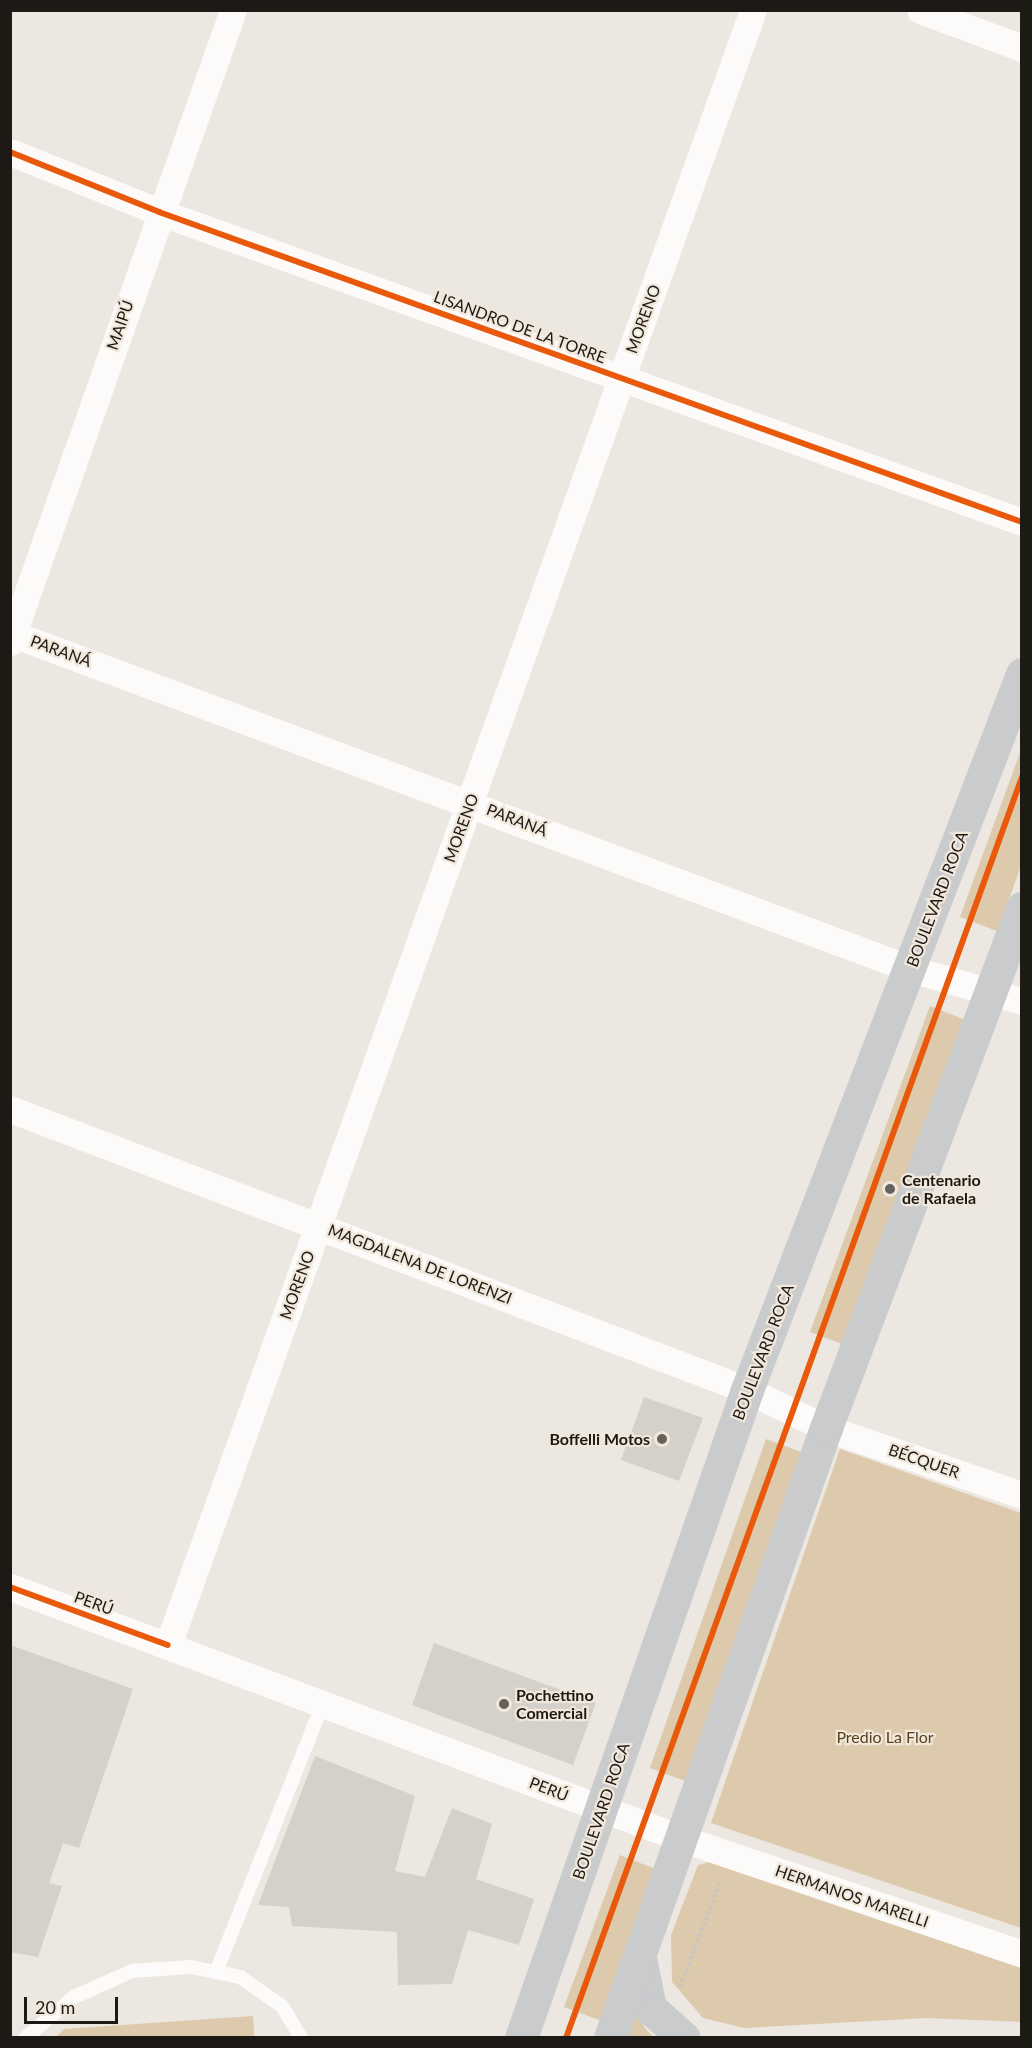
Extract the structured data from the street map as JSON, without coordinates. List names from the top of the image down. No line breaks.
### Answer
{"streets":{"main road":["BOULEVARD ROCA"],"street":["MORENO","MAIPÚ","LISANDRO DE LA TORRE","PARANÁ","MAGDALENA DE LORENZI","BÉCQUER","PERÚ","HERMANOS MARELLI"]},"crossings":[["MORENO","LISANDRO DE LA TORRE"],["MORENO","PARANÁ"],["MORENO","MAGDALENA DE LORENZI"],["MORENO","PERÚ"],["MAIPÚ","LISANDRO DE LA TORRE"],["MAIPÚ","PARANÁ"],["PARANÁ","BOULEVARD ROCA"],["BOULEVARD ROCA","MAGDALENA DE LORENZI"],["BOULEVARD ROCA","PERÚ"],["MAGDALENA DE LORENZI","BÉCQUER"],["PERÚ","HERMANOS MARELLI"]],"parks":["Predio La Flor"],"places":["Centenario de Rafaela","Boffelli Motos","Pochettino Comercial"],"scale_bar":"20 m"}
